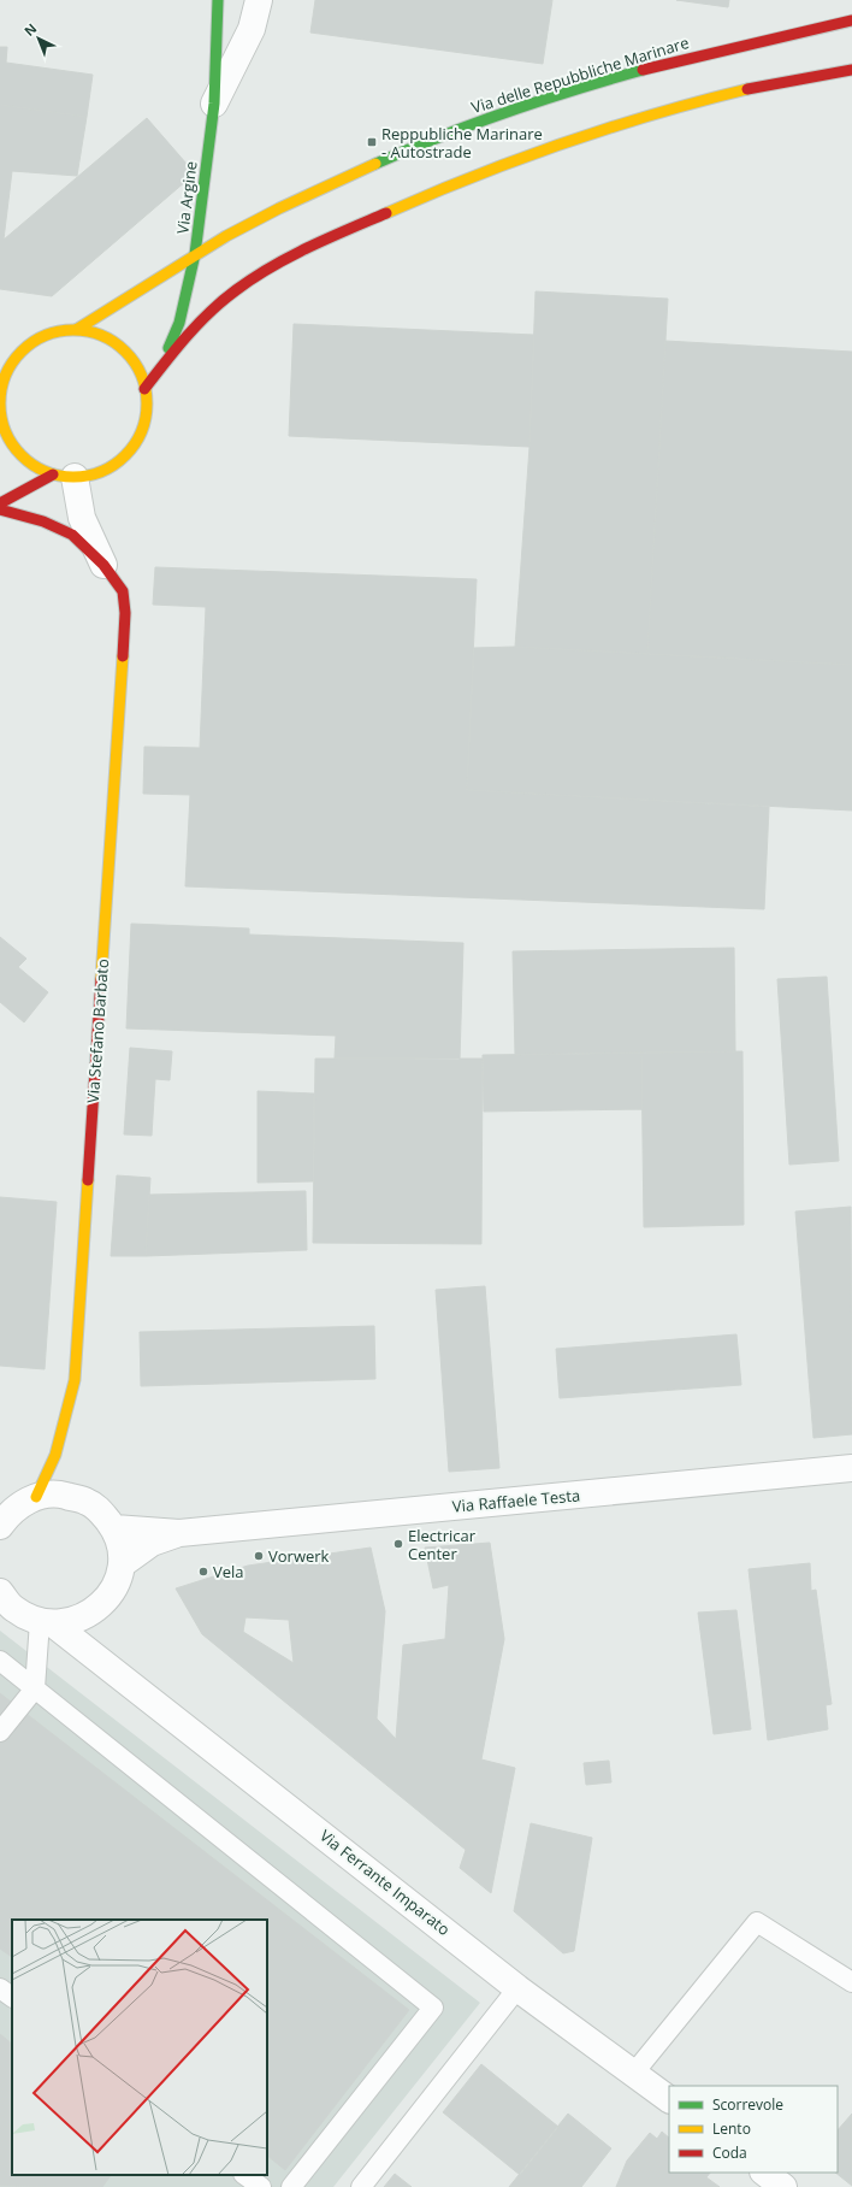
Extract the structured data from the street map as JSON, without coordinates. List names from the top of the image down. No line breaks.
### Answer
{"streets":{"main road":["Via delle Repubbliche Marinare","Via Argine","Via Stefano Barbato"],"street":["Via Raffaele Testa","Via Ferrante Imparato"]},"crossings":[["Via delle Repubbliche Marinare","Via Argine"],["Via delle Repubbliche Marinare","Via Stefano Barbato"],["Via Argine","Via Stefano Barbato"]],"places":{"transit":["Reppubliche Marinare - Autostrade"],"other":["Electricar Center","Vorwerk","Vela"]},"legend":["Scorrevole","Lento","Coda"],"north":"top left"}
